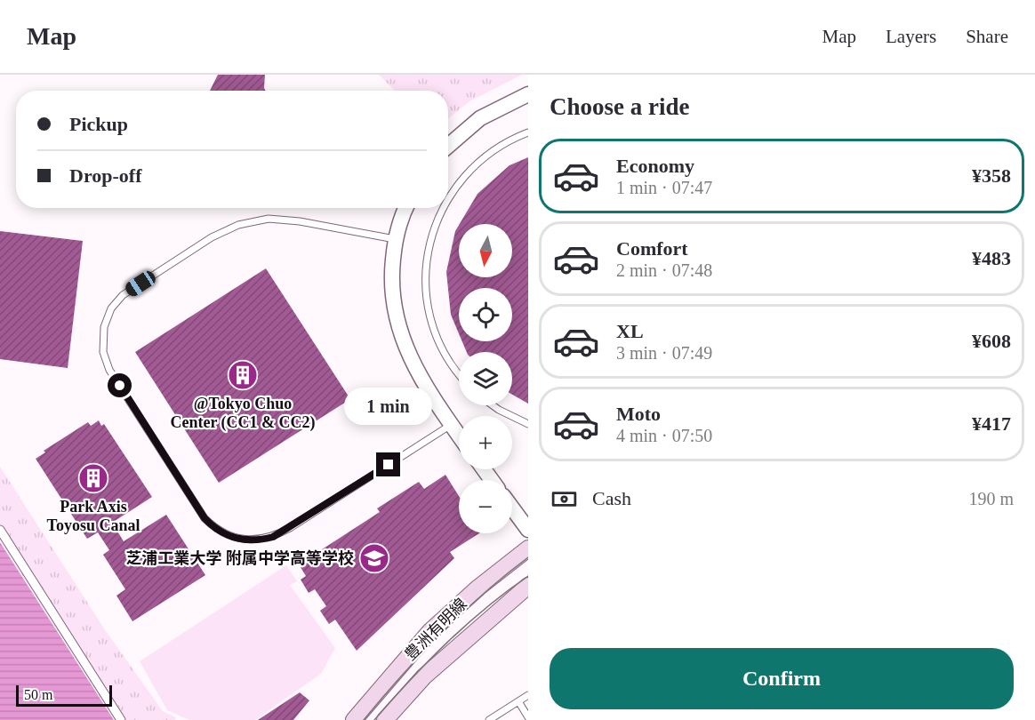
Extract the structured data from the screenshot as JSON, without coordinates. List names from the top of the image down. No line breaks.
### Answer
{"streets":{"main road":["豊洲有明線"]},"places":{"building":["@Tokyo Chuo Center (CC1 & CC2)","Park Axis Toyosu Canal"],"school or university":["芝浦工業大学 附属中学高等学校"]},"scale_bar":"50 m","north":"bottom","page":{"header":"Map","nav":["Map","Layers","Share"],"heading":"Choose a ride","banner":["Pickup","Drop-off"],"list":[{"name":"Economy","note":"1 min · 07:47","value":"¥358"},{"name":"Comfort","note":"2 min · 07:48","value":"¥483"},{"name":"XL","note":"3 min · 07:49","value":"¥608"},{"name":"Moto","note":"4 min · 07:50","value":"¥417"}],"map_buttons":["+","−"],"bubble":"1 min","pay":["Cash","190 m"],"buttons":"Confirm","scale":"50 m"}}
